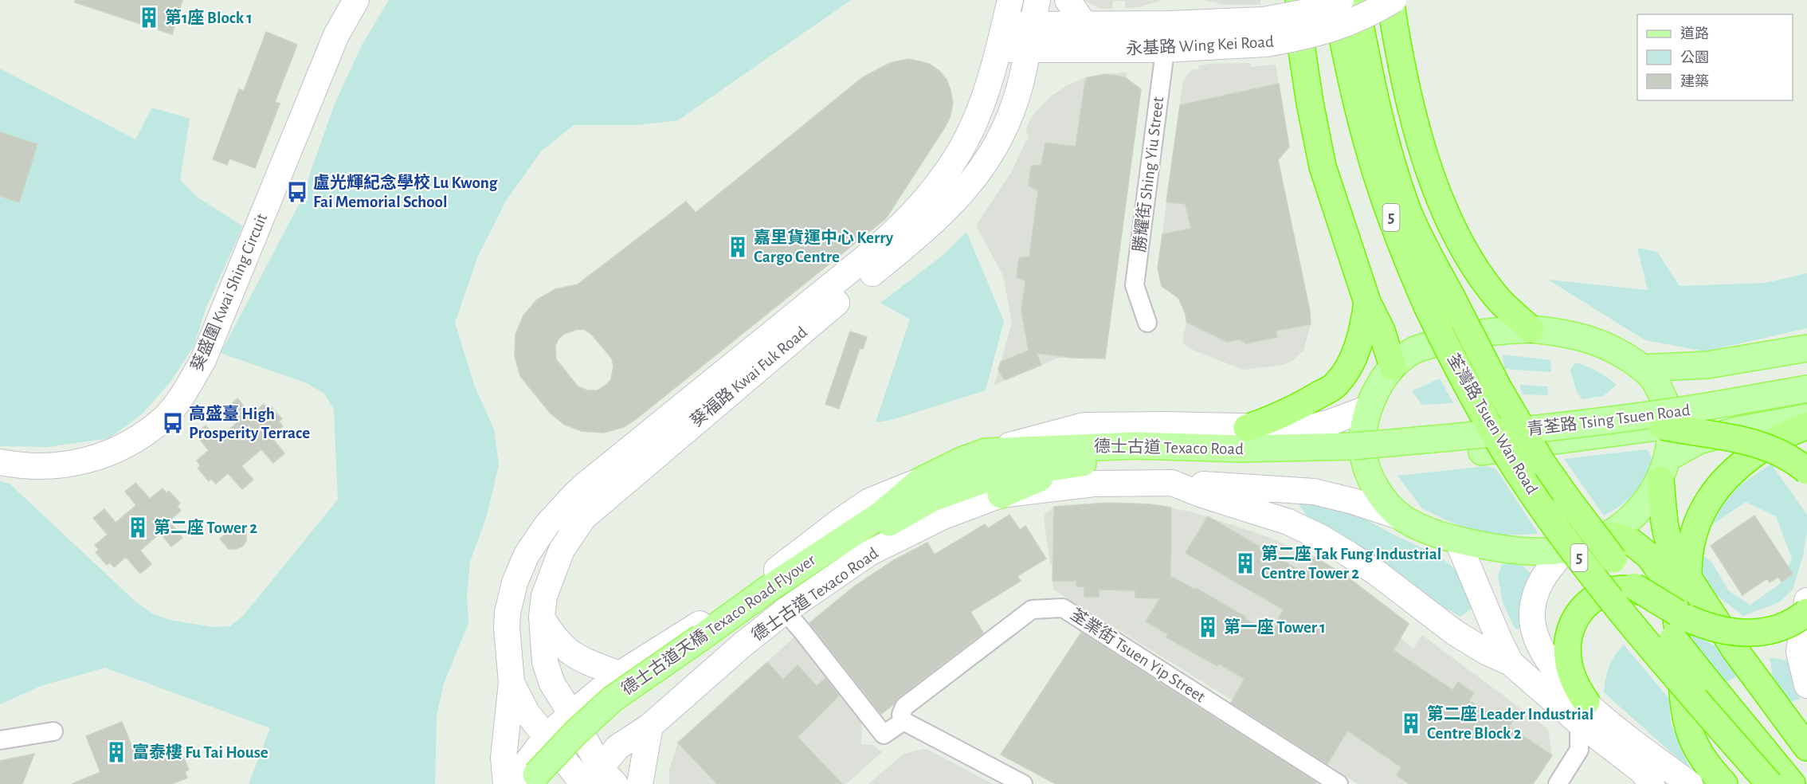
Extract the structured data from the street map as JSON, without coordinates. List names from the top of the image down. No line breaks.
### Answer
{"streets":{"highway":["5","荃灣路 Tsuen Wan Road"],"main road":["永基路 Wing Kei Road","葵盛圍 Kwai Shing Circuit","葵福路 Kwai Fuk Road","青荃路 Tsing Tsuen Road","德士古道 Texaco Road","德士古道天橋 Texaco Road Flyover"],"street":["勝耀街 Shing Yiu Street","荃業街 Tsuen Yip Street"]},"crossings":[["永基路 Wing Kei Road","勝耀街 Shing Yiu Street"],["永基路 Wing Kei Road","葵福路 Kwai Fuk Road"],["葵福路 Kwai Fuk Road","德士古道 Texaco Road"],["青荃路 Tsing Tsuen Road","德士古道 Texaco Road"],["德士古道 Texaco Road","德士古道天橋 Texaco Road Flyover"]],"places":{"building":["第1座 Block 1","嘉里貨運中心 Kerry Cargo Centre","第二座 Tower 2","第二座 Tak Fung Industrial Centre Tower 2","第一座 Tower 1","第二座 Leader Industrial Centre Block 2","富泰樓 Fu Tai House"],"bus stop":["盧光輝紀念學校 Lu Kwong Fai Memorial School","高盛臺 High Prosperity Terrace"]},"legend":["道路","公園","建築"]}
